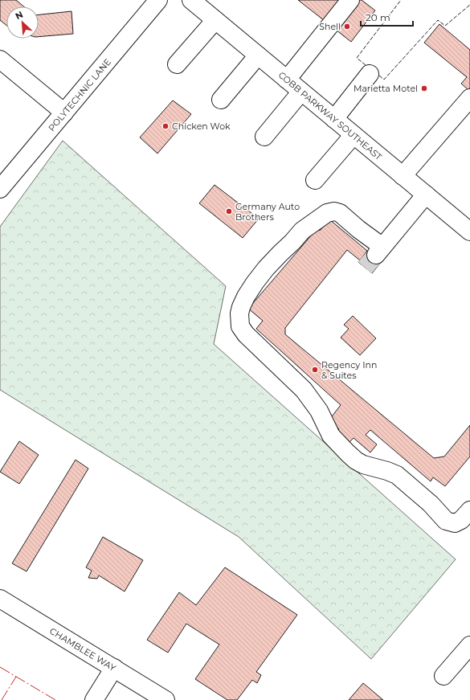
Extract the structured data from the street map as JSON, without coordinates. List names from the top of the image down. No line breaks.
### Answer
{"streets":{"street":["POLYTECHNIC LANE","COBB PARKWAY SOUTHEAST","CHAMBLEE WAY"]},"places":["Shell","Marietta Motel","Chicken Wok","Germany Auto Brothers","Regency Inn & Suites"],"scale_bar":"20 m","north":"top left"}
